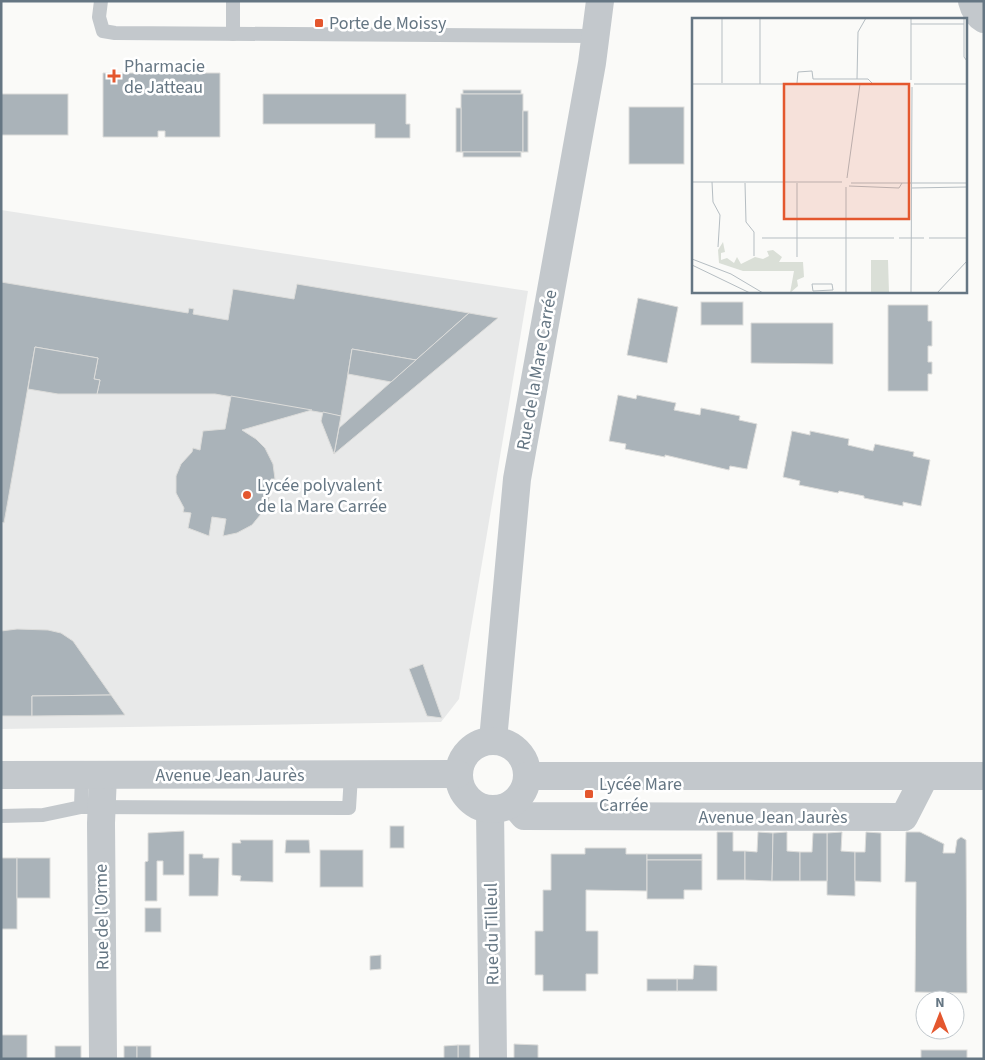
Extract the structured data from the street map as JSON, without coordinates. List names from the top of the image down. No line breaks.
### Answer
{"streets":{"street":["Rue de la Mare Carrée","Avenue Jean Jaurès","Rue de l'Orme","Rue du Tilleul"]},"crossings":[["Rue de la Mare Carrée","Avenue Jean Jaurès"],["Rue de la Mare Carrée","Rue du Tilleul"],["Avenue Jean Jaurès","Rue de l'Orme"],["Avenue Jean Jaurès","Rue du Tilleul"]],"places":{"transit":["Porte de Moissy","Lycée Mare Carrée"],"health":["Pharmacie de Jatteau"],"other":["Lycée polyvalent de la Mare Carrée"]},"north":"top"}
